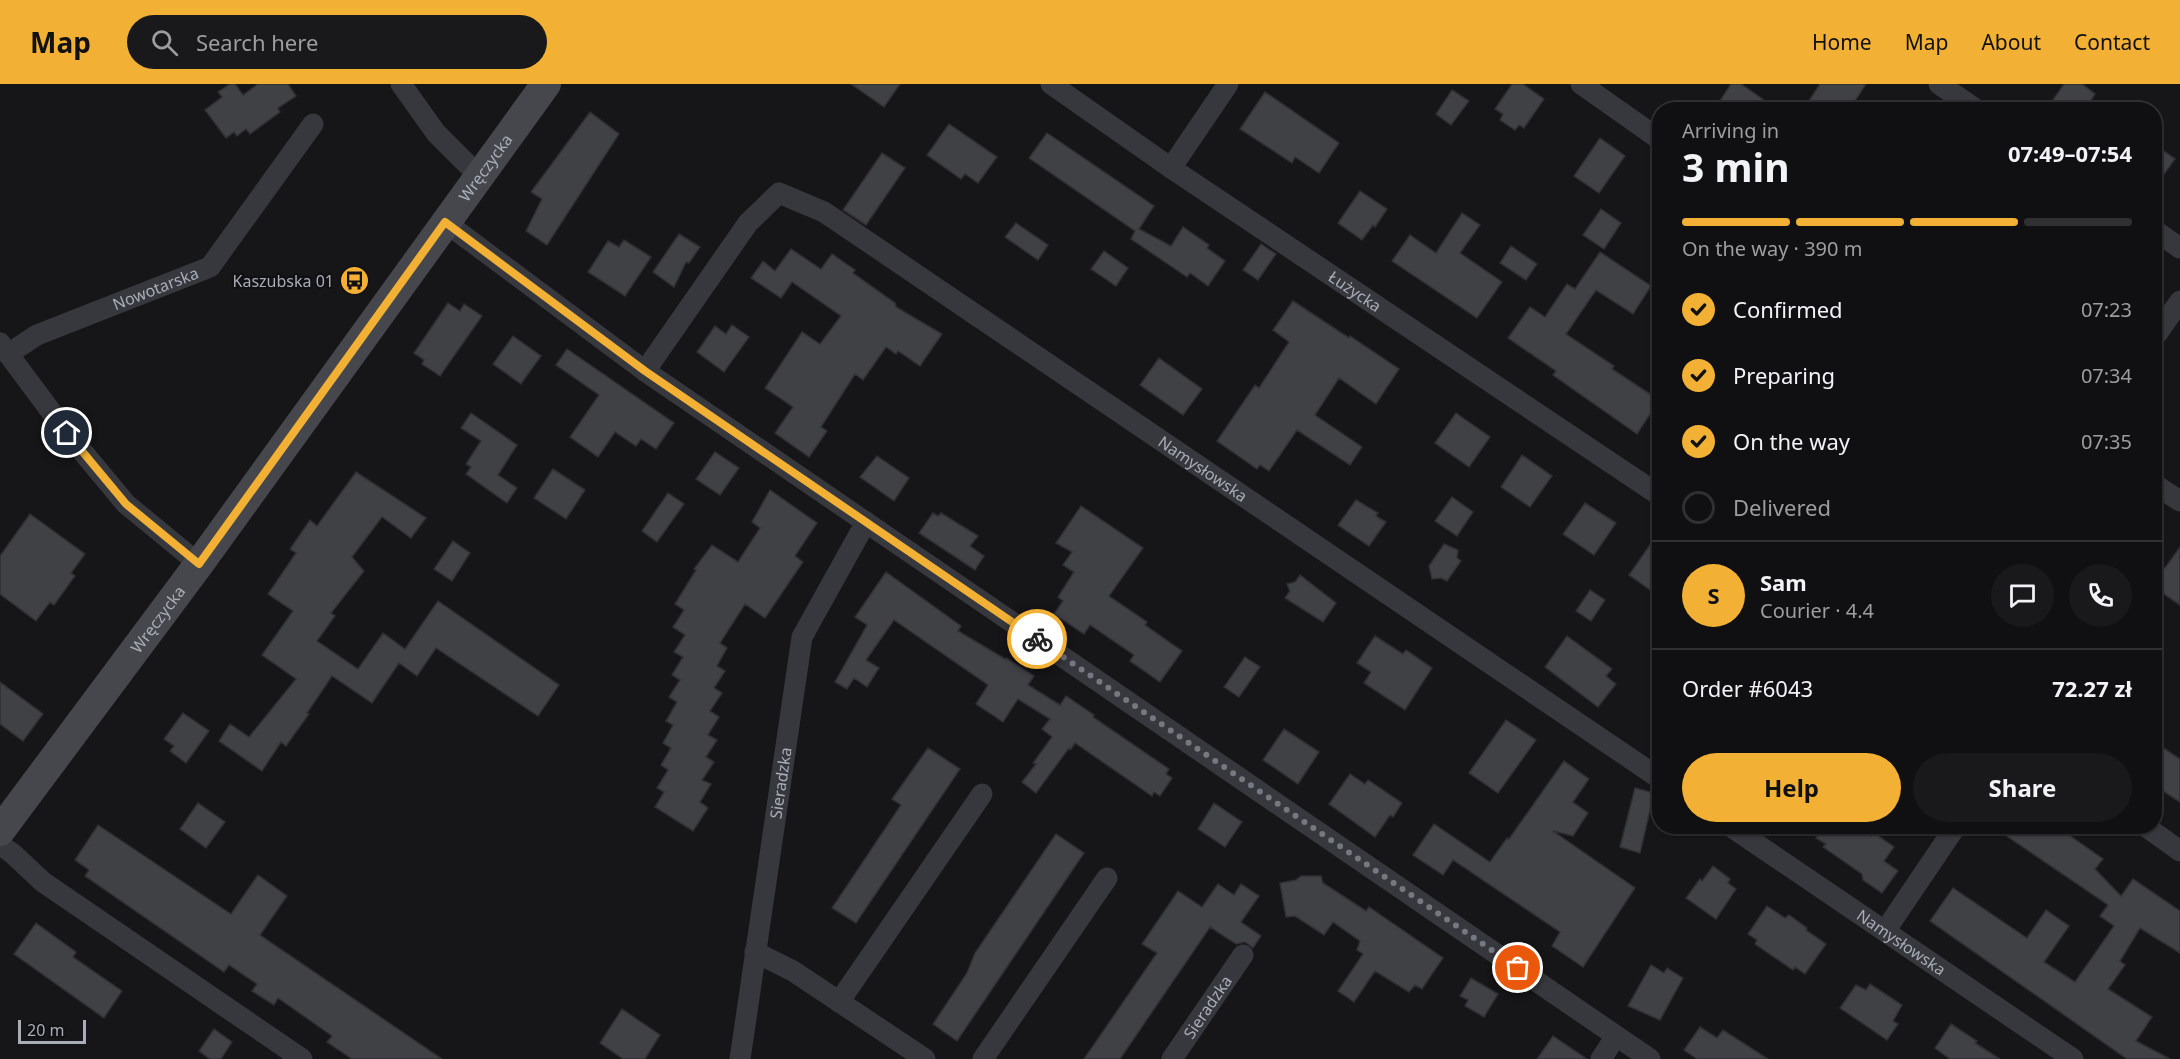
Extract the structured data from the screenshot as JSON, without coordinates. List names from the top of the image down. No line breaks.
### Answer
{"streets":{"main road":["Wręczycka"],"street":["Nowotarska","Łużycka","Namysłowska","Sieradzka"]},"places":{"bus stop":["Kaszubska 01"]},"scale_bar":"20 m","page":{"header":"Map","search":"Search here","nav":["Home","Map","About","Contact"],"heading":["3 min","Arriving in","07:49–07:54"],"panel":["Sam","Courier · 4.4","Order #6043","72.27 zł"],"bar":"On the way · 390 m","list":[["Confirmed","07:23"],["Preparing","07:34"],["On the way","07:35"],"Delivered"],"round":"S","buttons":["Help","Share"],"scale":"20 m"}}
